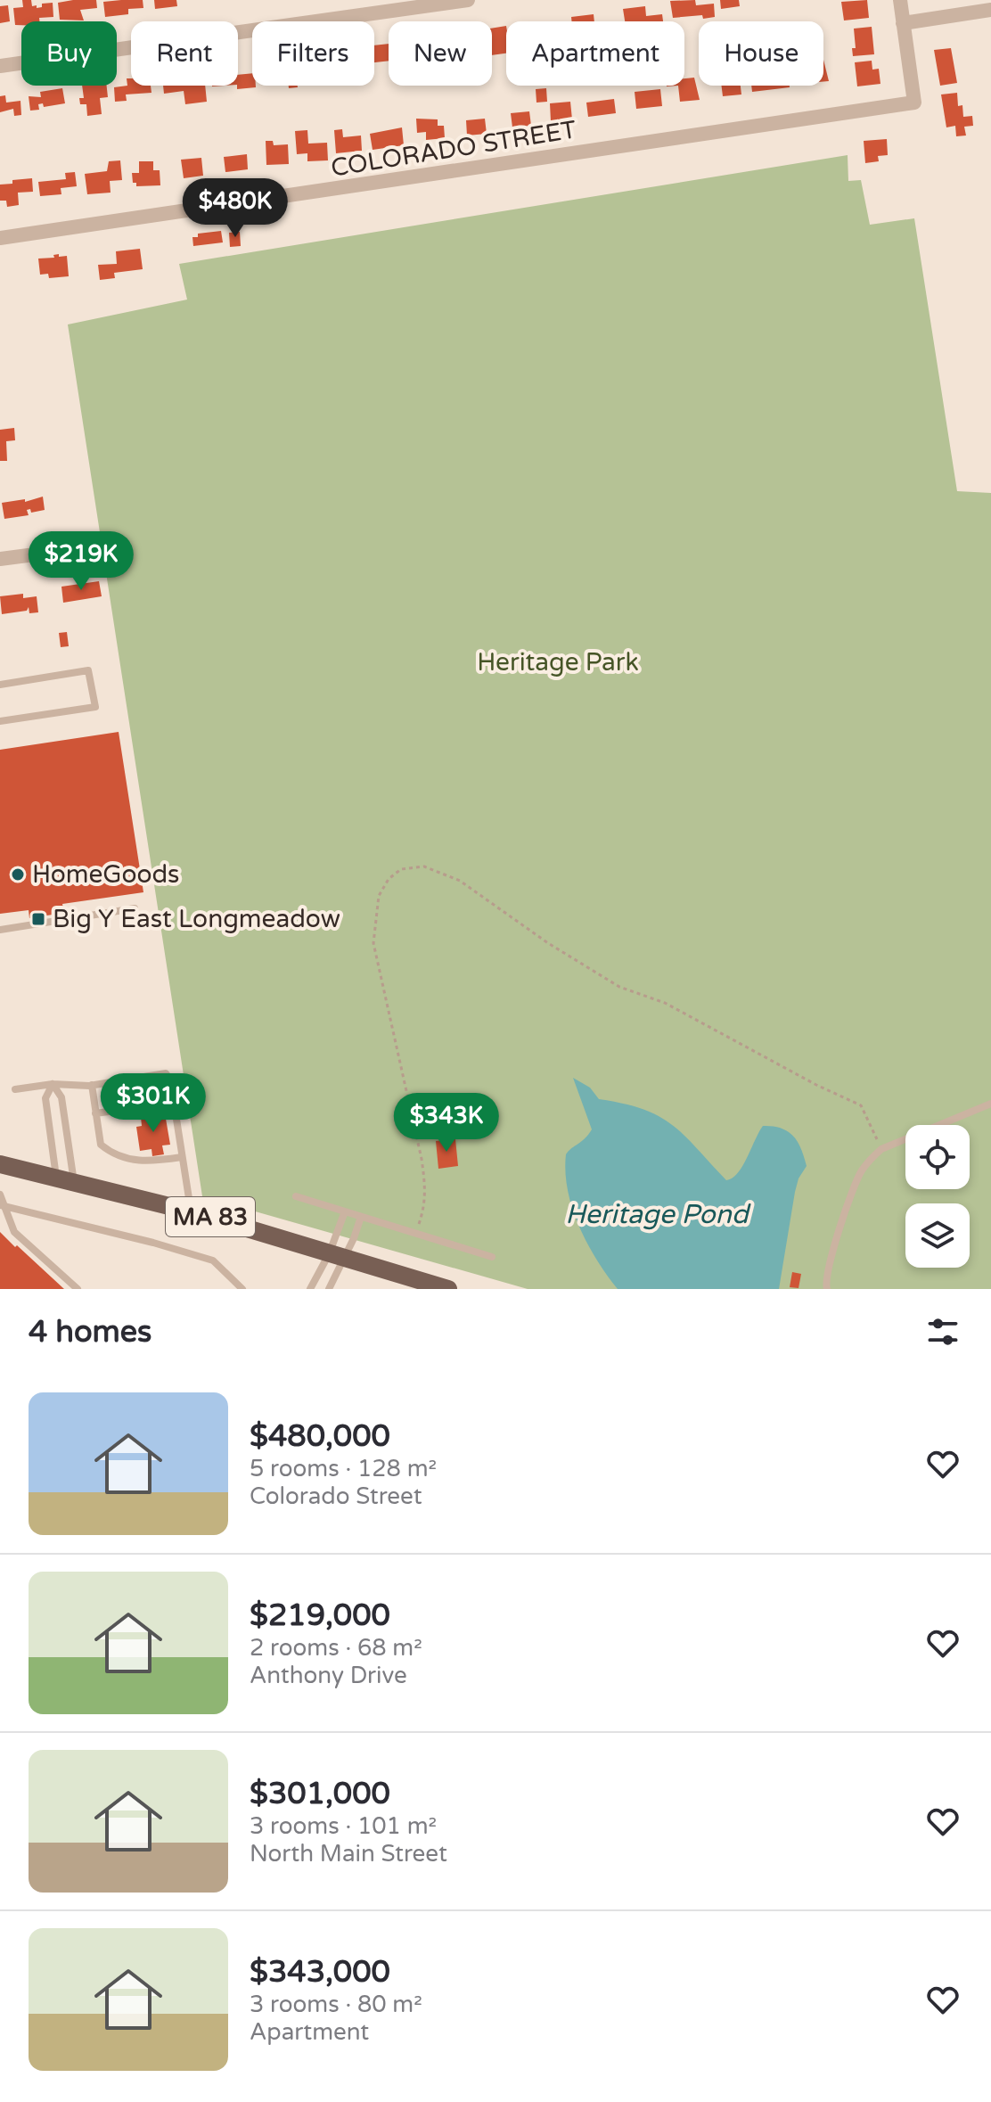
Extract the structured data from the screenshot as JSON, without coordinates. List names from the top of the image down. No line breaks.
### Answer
{"streets":{"main road":["MA 83"],"street":["COLORADO STREET"]},"water":["Heritage Pond"],"parks":["Heritage Park"],"places":{"other":["HomeGoods"],"transit":["Big Y East Longmeadow"]},"page":{"chip":["Buy","Rent","Filters","New","Apartment","House"],"price":["$480K","$219K","$301K","$343K"],"heading":"4 homes","list":[{"name":"$480,000","note":"5 rooms · 128 m² · Colorado Street"},{"name":"$219,000","note":"2 rooms · 68 m² · Anthony Drive"},{"name":"$301,000","note":"3 rooms · 101 m² · North Main Street"},{"name":"$343,000","note":"3 rooms · 80 m² · Apartment"}]}}
